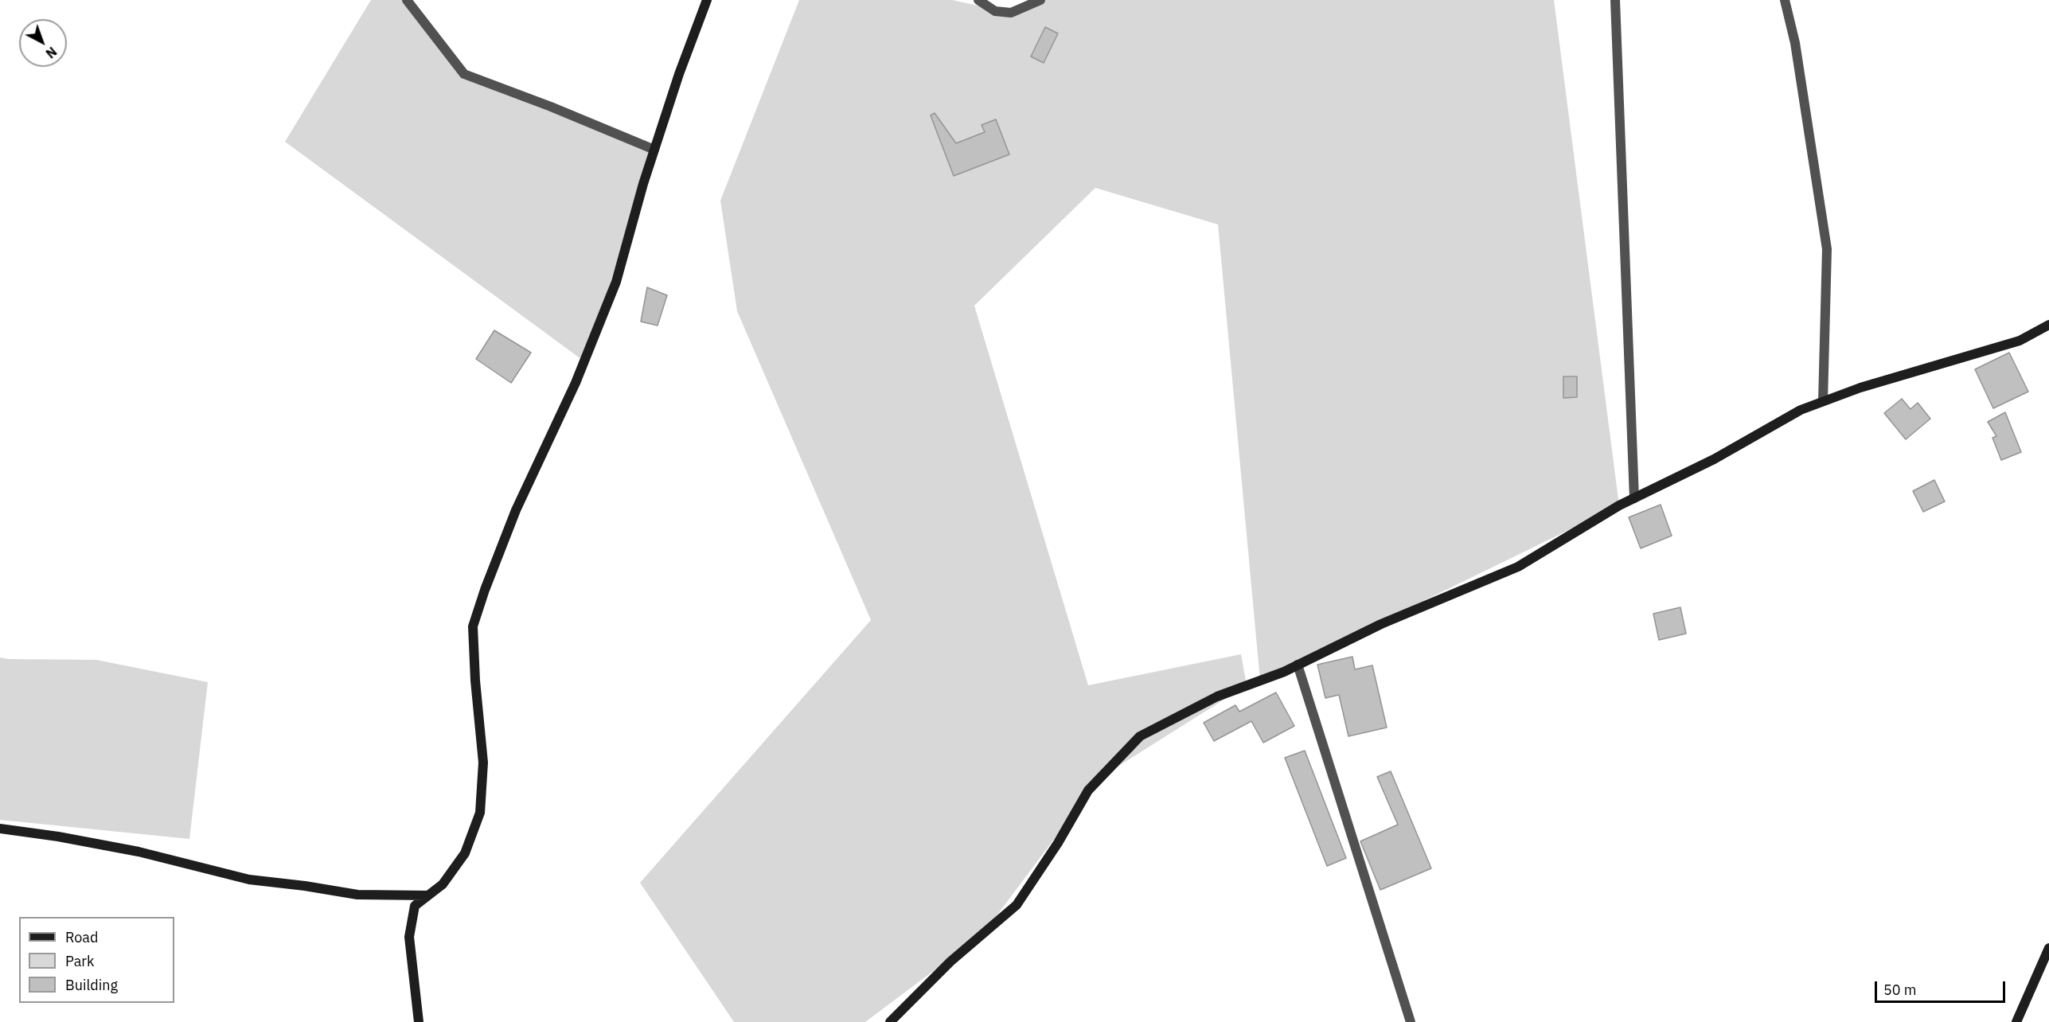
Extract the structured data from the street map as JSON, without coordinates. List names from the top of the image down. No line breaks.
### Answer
{"legend":["Road","Park","Building"],"scale_bar":"50 m","north":"bottom right"}
